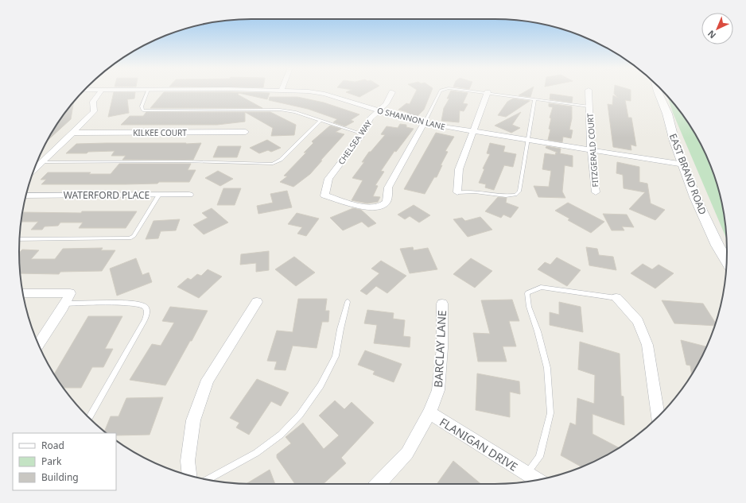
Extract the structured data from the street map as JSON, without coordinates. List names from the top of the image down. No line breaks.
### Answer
{"streets":{"main road":["EAST BRAND ROAD"],"street":["O SHANNON LANE","KILKEE COURT","CHELSEA WAY","FITZGERALD COURT","WATERFORD PLACE","BARCLAY LANE","FLANIGAN DRIVE"]},"crossings":[["O SHANNON LANE","CHELSEA WAY"],["O SHANNON LANE","FITZGERALD COURT"],["O SHANNON LANE","EAST BRAND ROAD"],["BARCLAY LANE","FLANIGAN DRIVE"]],"legend":["Road","Park","Building"],"north":"bottom left"}
